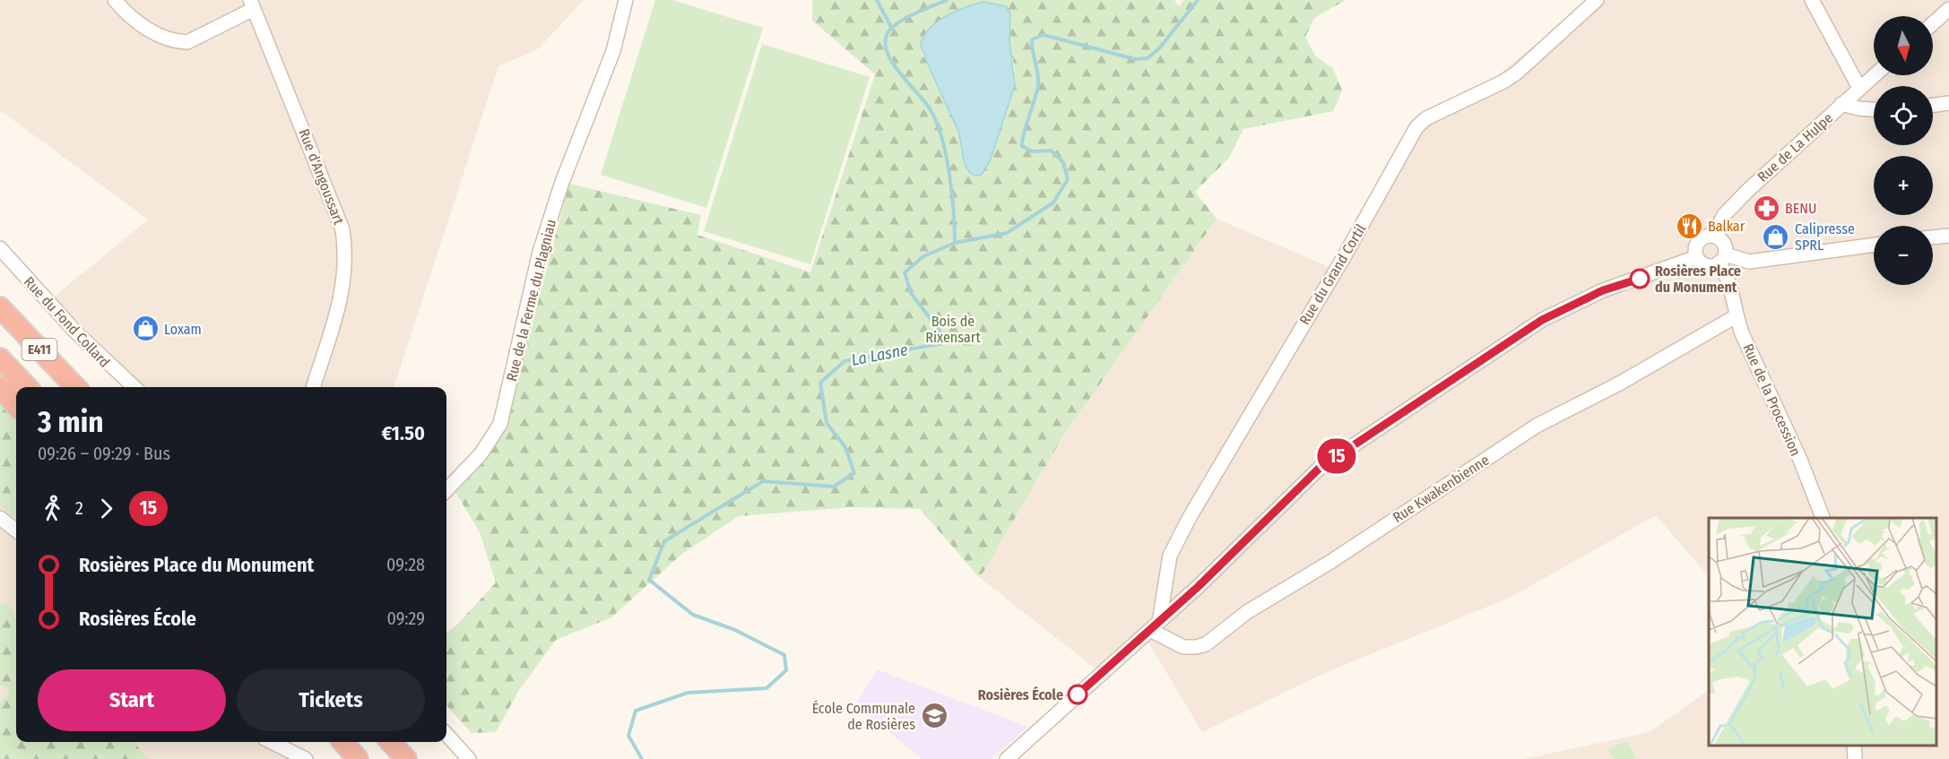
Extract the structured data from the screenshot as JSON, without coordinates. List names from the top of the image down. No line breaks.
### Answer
{"streets":{"highway":["E411"],"street":["Rue de La Hulpe","Rue d'Angoussart","Rue du Grand Cortil","Rue de la Ferme du Plagniau","Rue du Fond Collard","Rue de la Procession","Rue Kwakenbienne"]},"crossings":[["Rue de La Hulpe","Rue de la Procession"],["Rue du Grand Cortil","Rue Kwakenbienne"],["Rue de la Procession","Rue Kwakenbienne"]],"water":["La Lasne"],"parks":["Bois de Rixensart"],"places":{"pharmacy":["BENU"],"restaurant":["Balkar"],"shop":["Calipresse SPRL","Loxam"],"other":["Rosières Place du Monument","Rosières École"],"school or university":["École Communale de Rosières"]},"lines":["bus line 15"],"north":"bottom","page":{"on_map":"15","map_buttons":["+","−"],"heading":["3 min","09:26 – 09:29 · Bus","€1.50"],"legs":["2","15"],"list":[{"name":"Rosières Place du Monument","value":"09:28"},{"name":"Rosières École","value":"09:29"}],"buttons":["Start","Tickets"]}}
